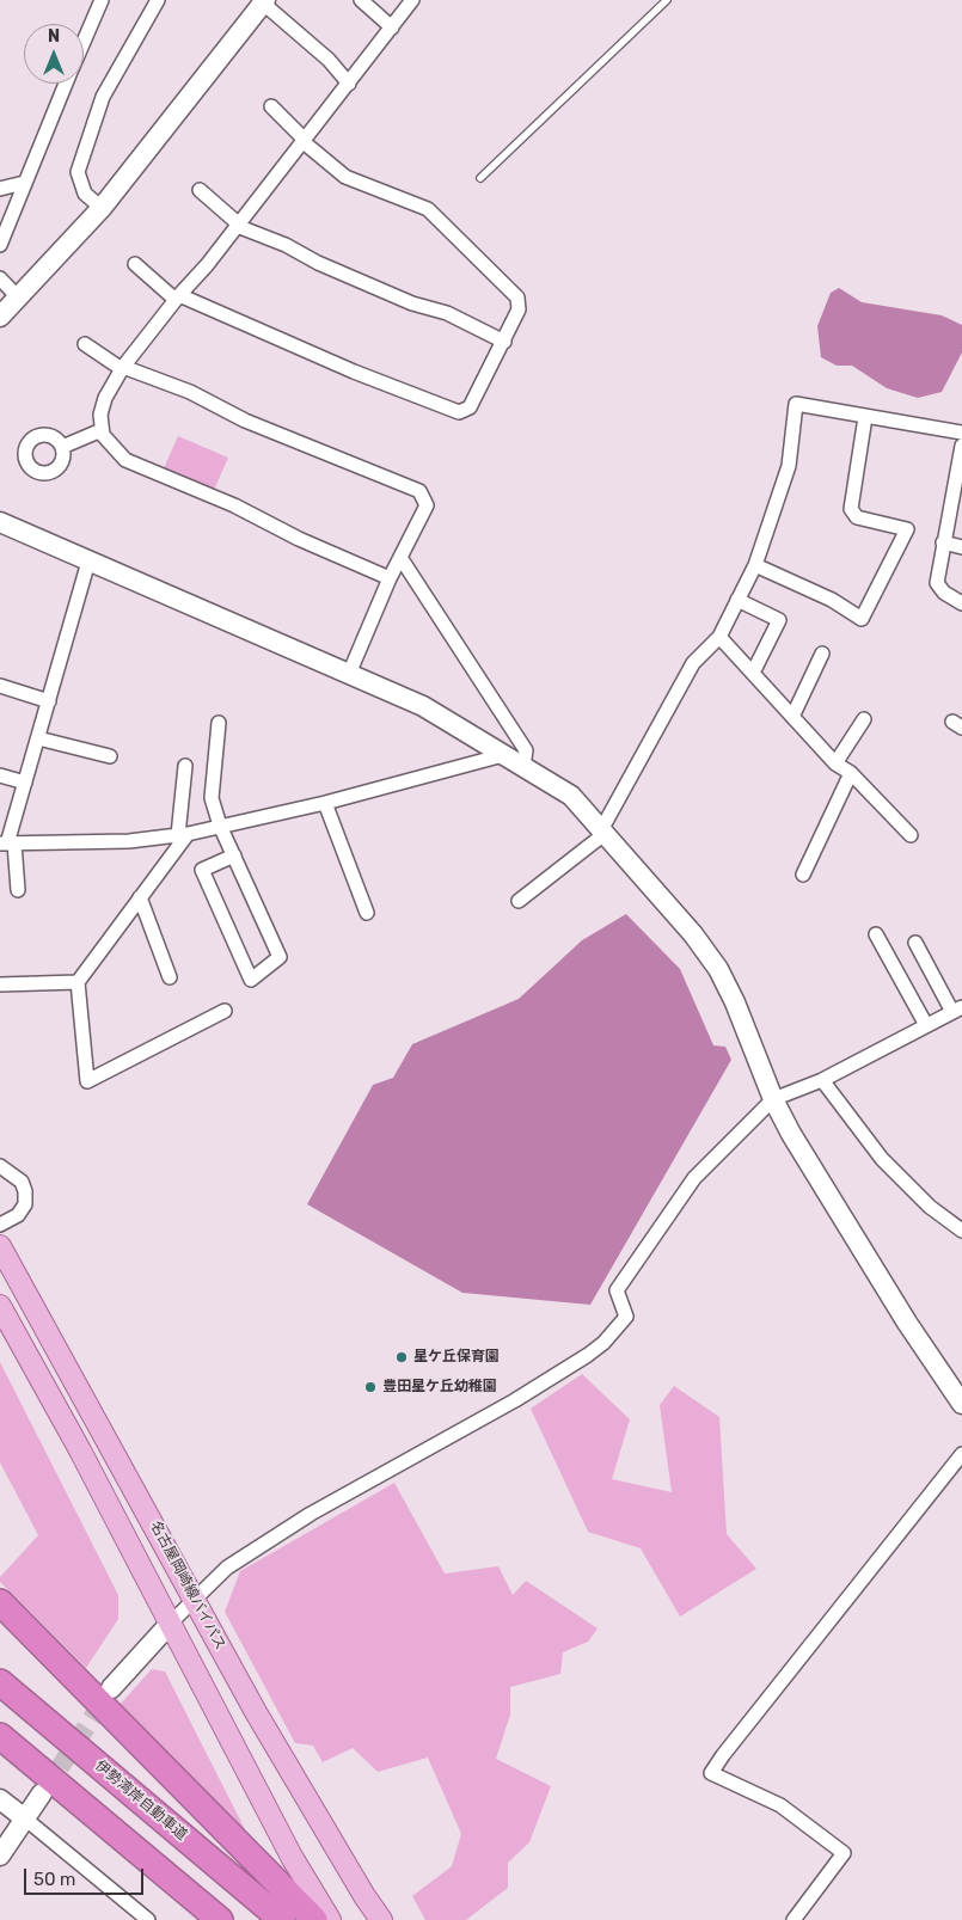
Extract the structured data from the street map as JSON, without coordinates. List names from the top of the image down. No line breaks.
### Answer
{"streets":{"highway":["伊勢湾岸自動車道"],"main road":["名古屋岡崎線バイパス"]},"places":["星ケ丘保育園","豊田星ケ丘幼稚園"],"scale_bar":"50 m","north":"top"}
